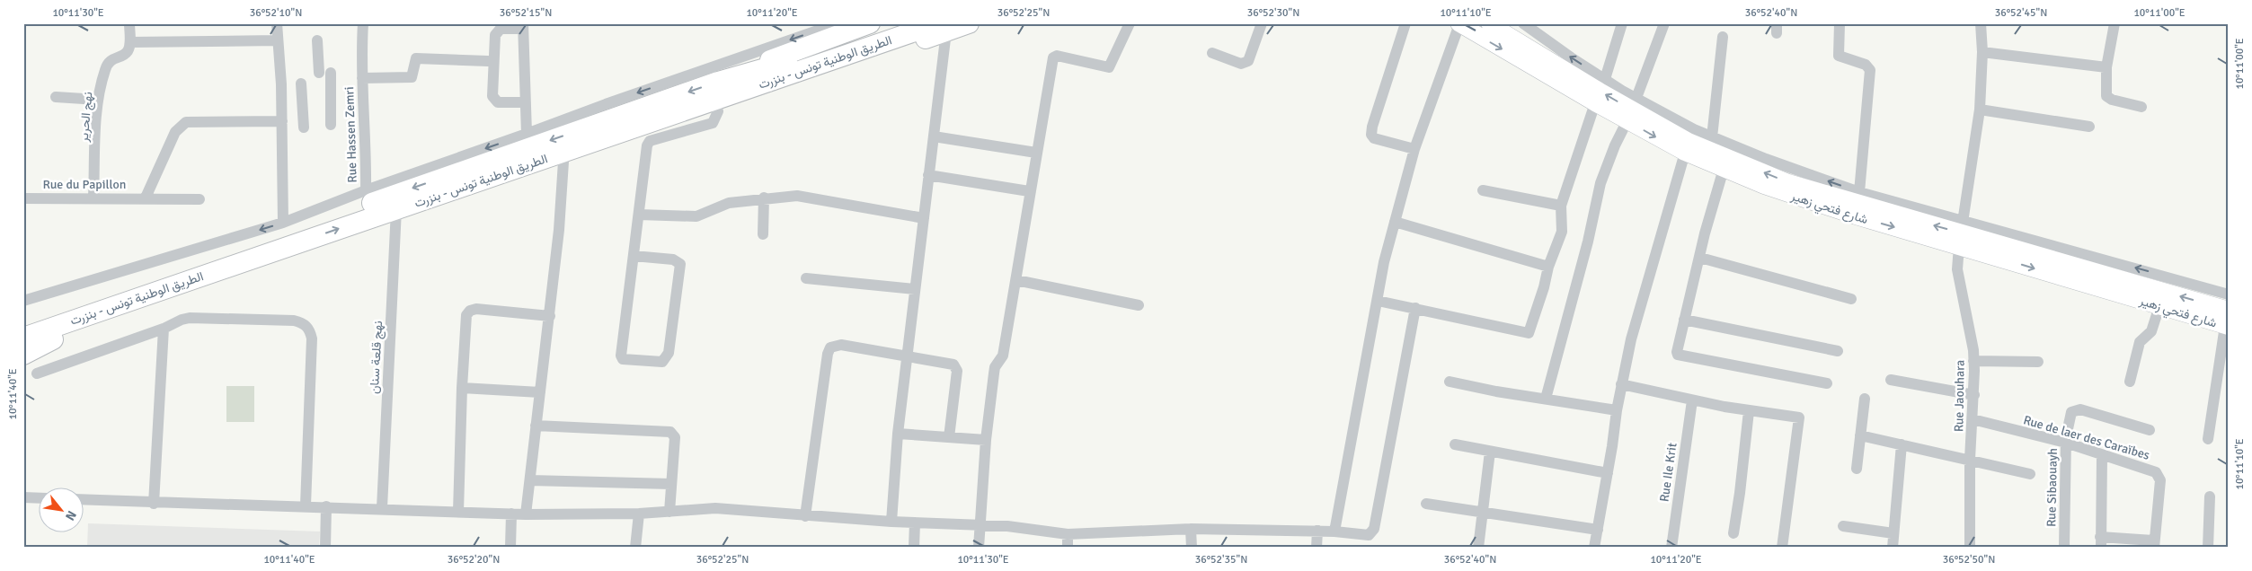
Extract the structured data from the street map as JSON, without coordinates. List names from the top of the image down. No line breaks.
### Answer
{"streets":{"highway":["الطريق الوطنية تونس - بنزرت"],"street":["نهج الحرير","Rue Hassen Zemri","Rue du Papillon","شارع فتحي زهير","نهج قلعة سنان","Rue Jaouhara","Rue de laer des Caraïbes","Rue Ile Krit","Rue Sibaouayh"]},"crossings":[["الطريق الوطنية تونس - بنزرت","نهج قلعة سنان"],["نهج الحرير","Rue du Papillon"],["شارع فتحي زهير","Rue Jaouhara"],["Rue Jaouhara","Rue de laer des Caraïbes"],["Rue de laer des Caraïbes","Rue Sibaouayh"]],"north":"bottom right","coordinates":["10°11'30\"E","36°52'10\"N","36°52'15\"N","10°11'20\"E","36°52'25\"N","36°52'30\"N","10°11'10\"E","36°52'40\"N","36°52'45\"N","10°11'00\"E","10°11'40\"E","36°52'20\"N","36°52'35\"N","36°52'50\"N"]}
